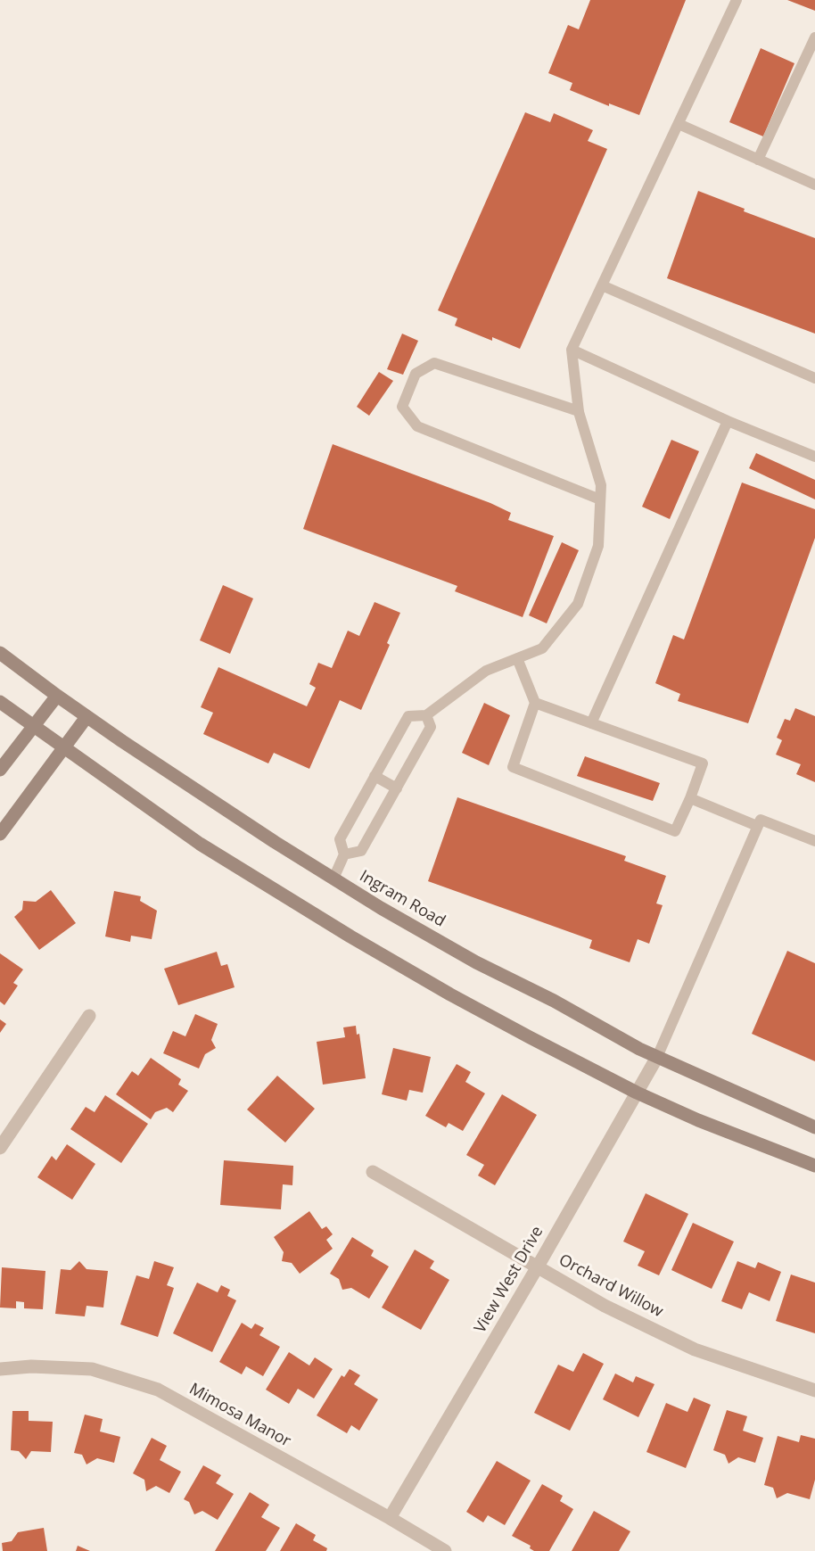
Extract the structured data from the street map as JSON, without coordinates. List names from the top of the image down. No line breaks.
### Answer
{"streets":{"main road":["Ingram Road"],"street":["View West Drive","Orchard Willow","Mimosa Manor"]},"crossings":[["Ingram Road","View West Drive"],["View West Drive","Orchard Willow"],["View West Drive","Mimosa Manor"]]}
